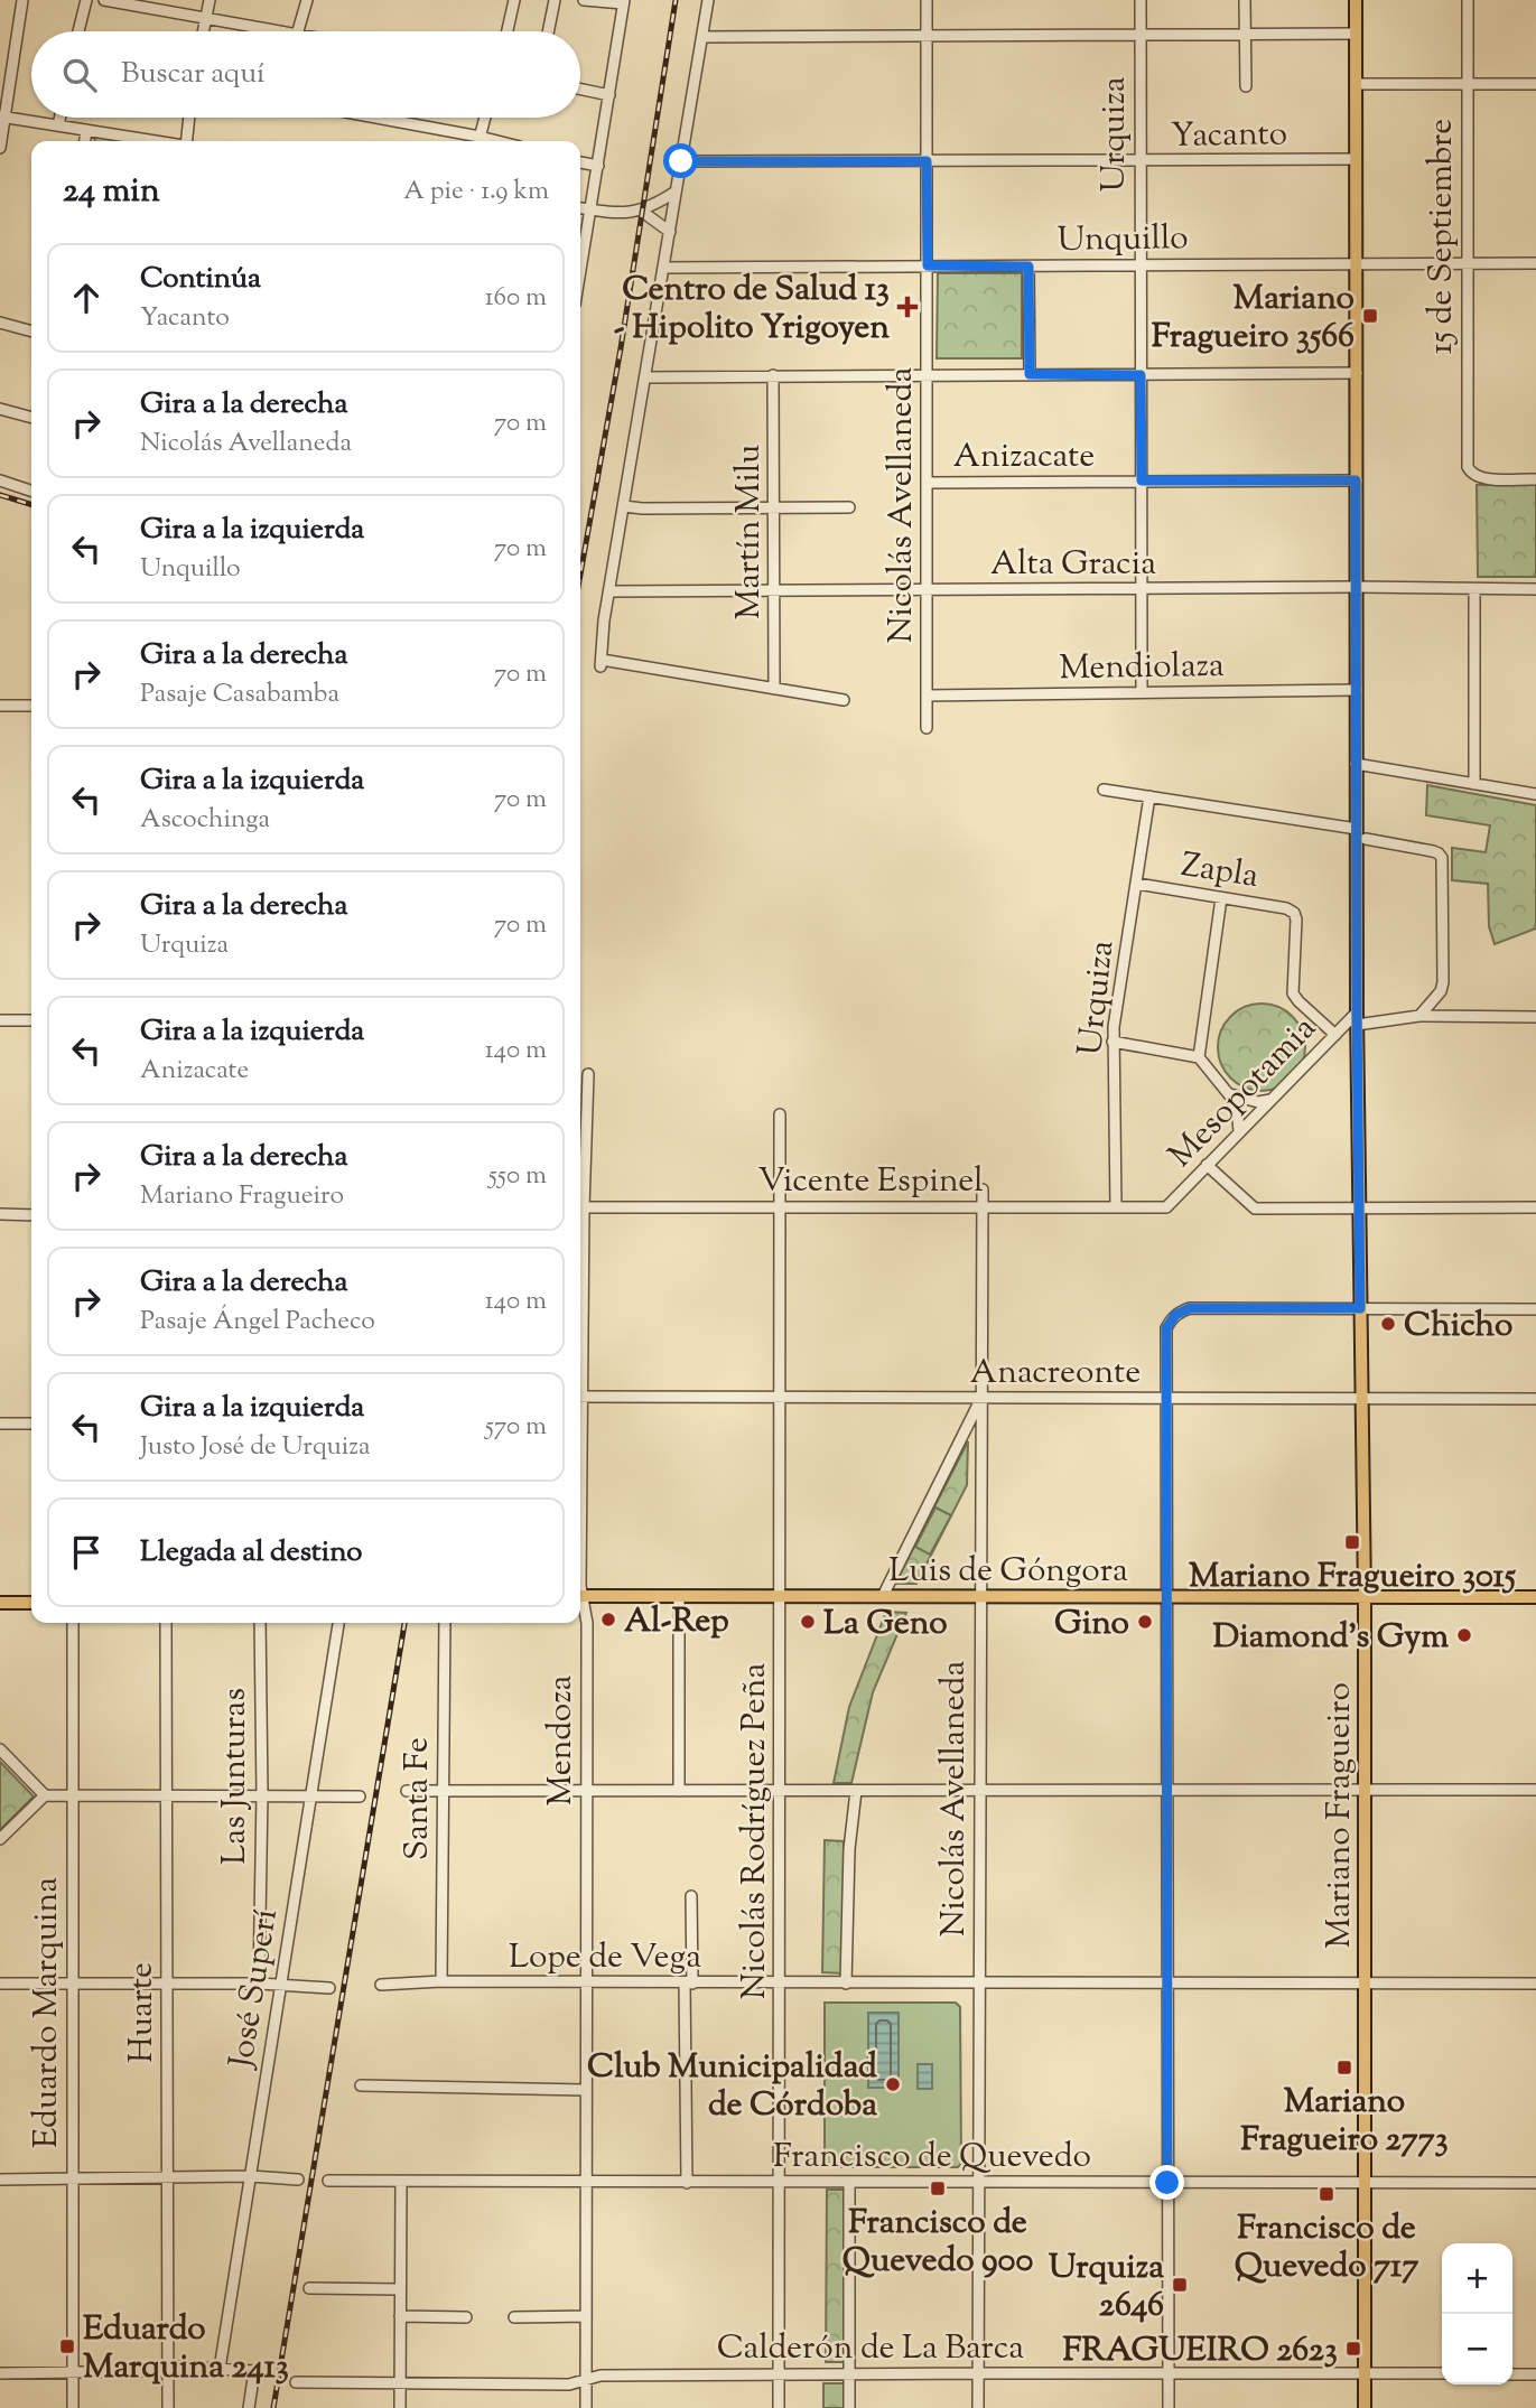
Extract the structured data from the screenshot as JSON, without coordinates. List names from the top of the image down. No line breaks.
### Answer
{"streets":{"main road":["Luis de Góngora","Mariano Fragueiro"],"street":["Yacanto","Urquiza","15 de Septiembre","Unquillo","Anizacate","Nicolás Avellaneda","Martín Milu","Alta Gracia","Mendiolaza","Zapla","Mesopotamia","Vicente Espinel","Anacreonte","Mendoza","Las Junturas","Santa Fe","Nicolás Rodríguez Peña","Lope de Vega","José Superí","Eduardo Marquina","Huarte","Francisco de Quevedo","Calderón de La Barca"]},"crossings":[["Yacanto","Urquiza"],["Yacanto","Nicolás Avellaneda"],["Yacanto","Mariano Fragueiro"],["Urquiza","Unquillo"],["Urquiza","Anizacate"],["Urquiza","Alta Gracia"],["Urquiza","Mendiolaza"],["Urquiza","Zapla"],["Urquiza","Vicente Espinel"],["15 de Septiembre","Unquillo"],["Unquillo","Nicolás Avellaneda"],["Unquillo","Mariano Fragueiro"],["Anizacate","Nicolás Avellaneda"],["Anizacate","Mariano Fragueiro"],["Nicolás Avellaneda","Alta Gracia"],["Nicolás Avellaneda","Mendiolaza"],["Nicolás Avellaneda","Vicente Espinel"],["Nicolás Avellaneda","Anacreonte"],["Nicolás Avellaneda","Luis de Góngora"],["Nicolás Avellaneda","Lope de Vega"],["Nicolás Avellaneda","Francisco de Quevedo"],["Nicolás Avellaneda","Calderón de La Barca"],["Martín Milu","Alta Gracia"],["Alta Gracia","Mariano Fragueiro"],["Mendiolaza","Mariano Fragueiro"],["Zapla","Mesopotamia"],["Mesopotamia","Vicente Espinel"],["Mesopotamia","Mariano Fragueiro"],["Vicente Espinel","Nicolás Rodríguez Peña"],["Anacreonte","Mariano Fragueiro"],["Anacreonte","Nicolás Rodríguez Peña"],["Luis de Góngora","Mariano Fragueiro"],["Luis de Góngora","Nicolás Rodríguez Peña"],["Mendoza","Lope de Vega"],["Mendoza","Francisco de Quevedo"],["Mendoza","Calderón de La Barca"],["Santa Fe","Lope de Vega"],["Mariano Fragueiro","Lope de Vega"],["Mariano Fragueiro","Francisco de Quevedo"],["Mariano Fragueiro","Calderón de La Barca"],["Nicolás Rodríguez Peña","Lope de Vega"],["Nicolás Rodríguez Peña","Francisco de Quevedo"],["Nicolás Rodríguez Peña","Calderón de La Barca"]],"places":{"health":["Centro de Salud 13 - Hipolito Yrigoyen"],"transit":["Mariano Fragueiro 3566","Mariano Fragueiro 3015","Mariano Fragueiro 2773","Francisco de Quevedo 900","Francisco de Quevedo 717","Urquiza 2646","Eduardo Marquina 2413","FRAGUEIRO 2623"],"other":["Chicho","Al-Rep","La Geno","Gino","Diamond's Gym","Club Municipalidad de Córdoba"]},"page":{"search":"Buscar aquí","heading":["24 min","A pie · 1.9 km"],"list":[["Continúa","Yacanto","160 m"],["Gira a la derecha","Nicolás Avellaneda","70 m"],["Gira a la izquierda","Unquillo","70 m"],["Gira a la derecha","Pasaje Casabamba","70 m"],["Gira a la izquierda","Ascochinga","70 m"],["Gira a la derecha","Urquiza","70 m"],["Gira a la izquierda","Anizacate","140 m"],["Gira a la derecha","Mariano Fragueiro","550 m"],["Gira a la derecha","Pasaje Ángel Pacheco","140 m"],["Gira a la izquierda","Justo José de Urquiza","570 m"],"Llegada al destino"],"map_buttons":["+","−"]}}
